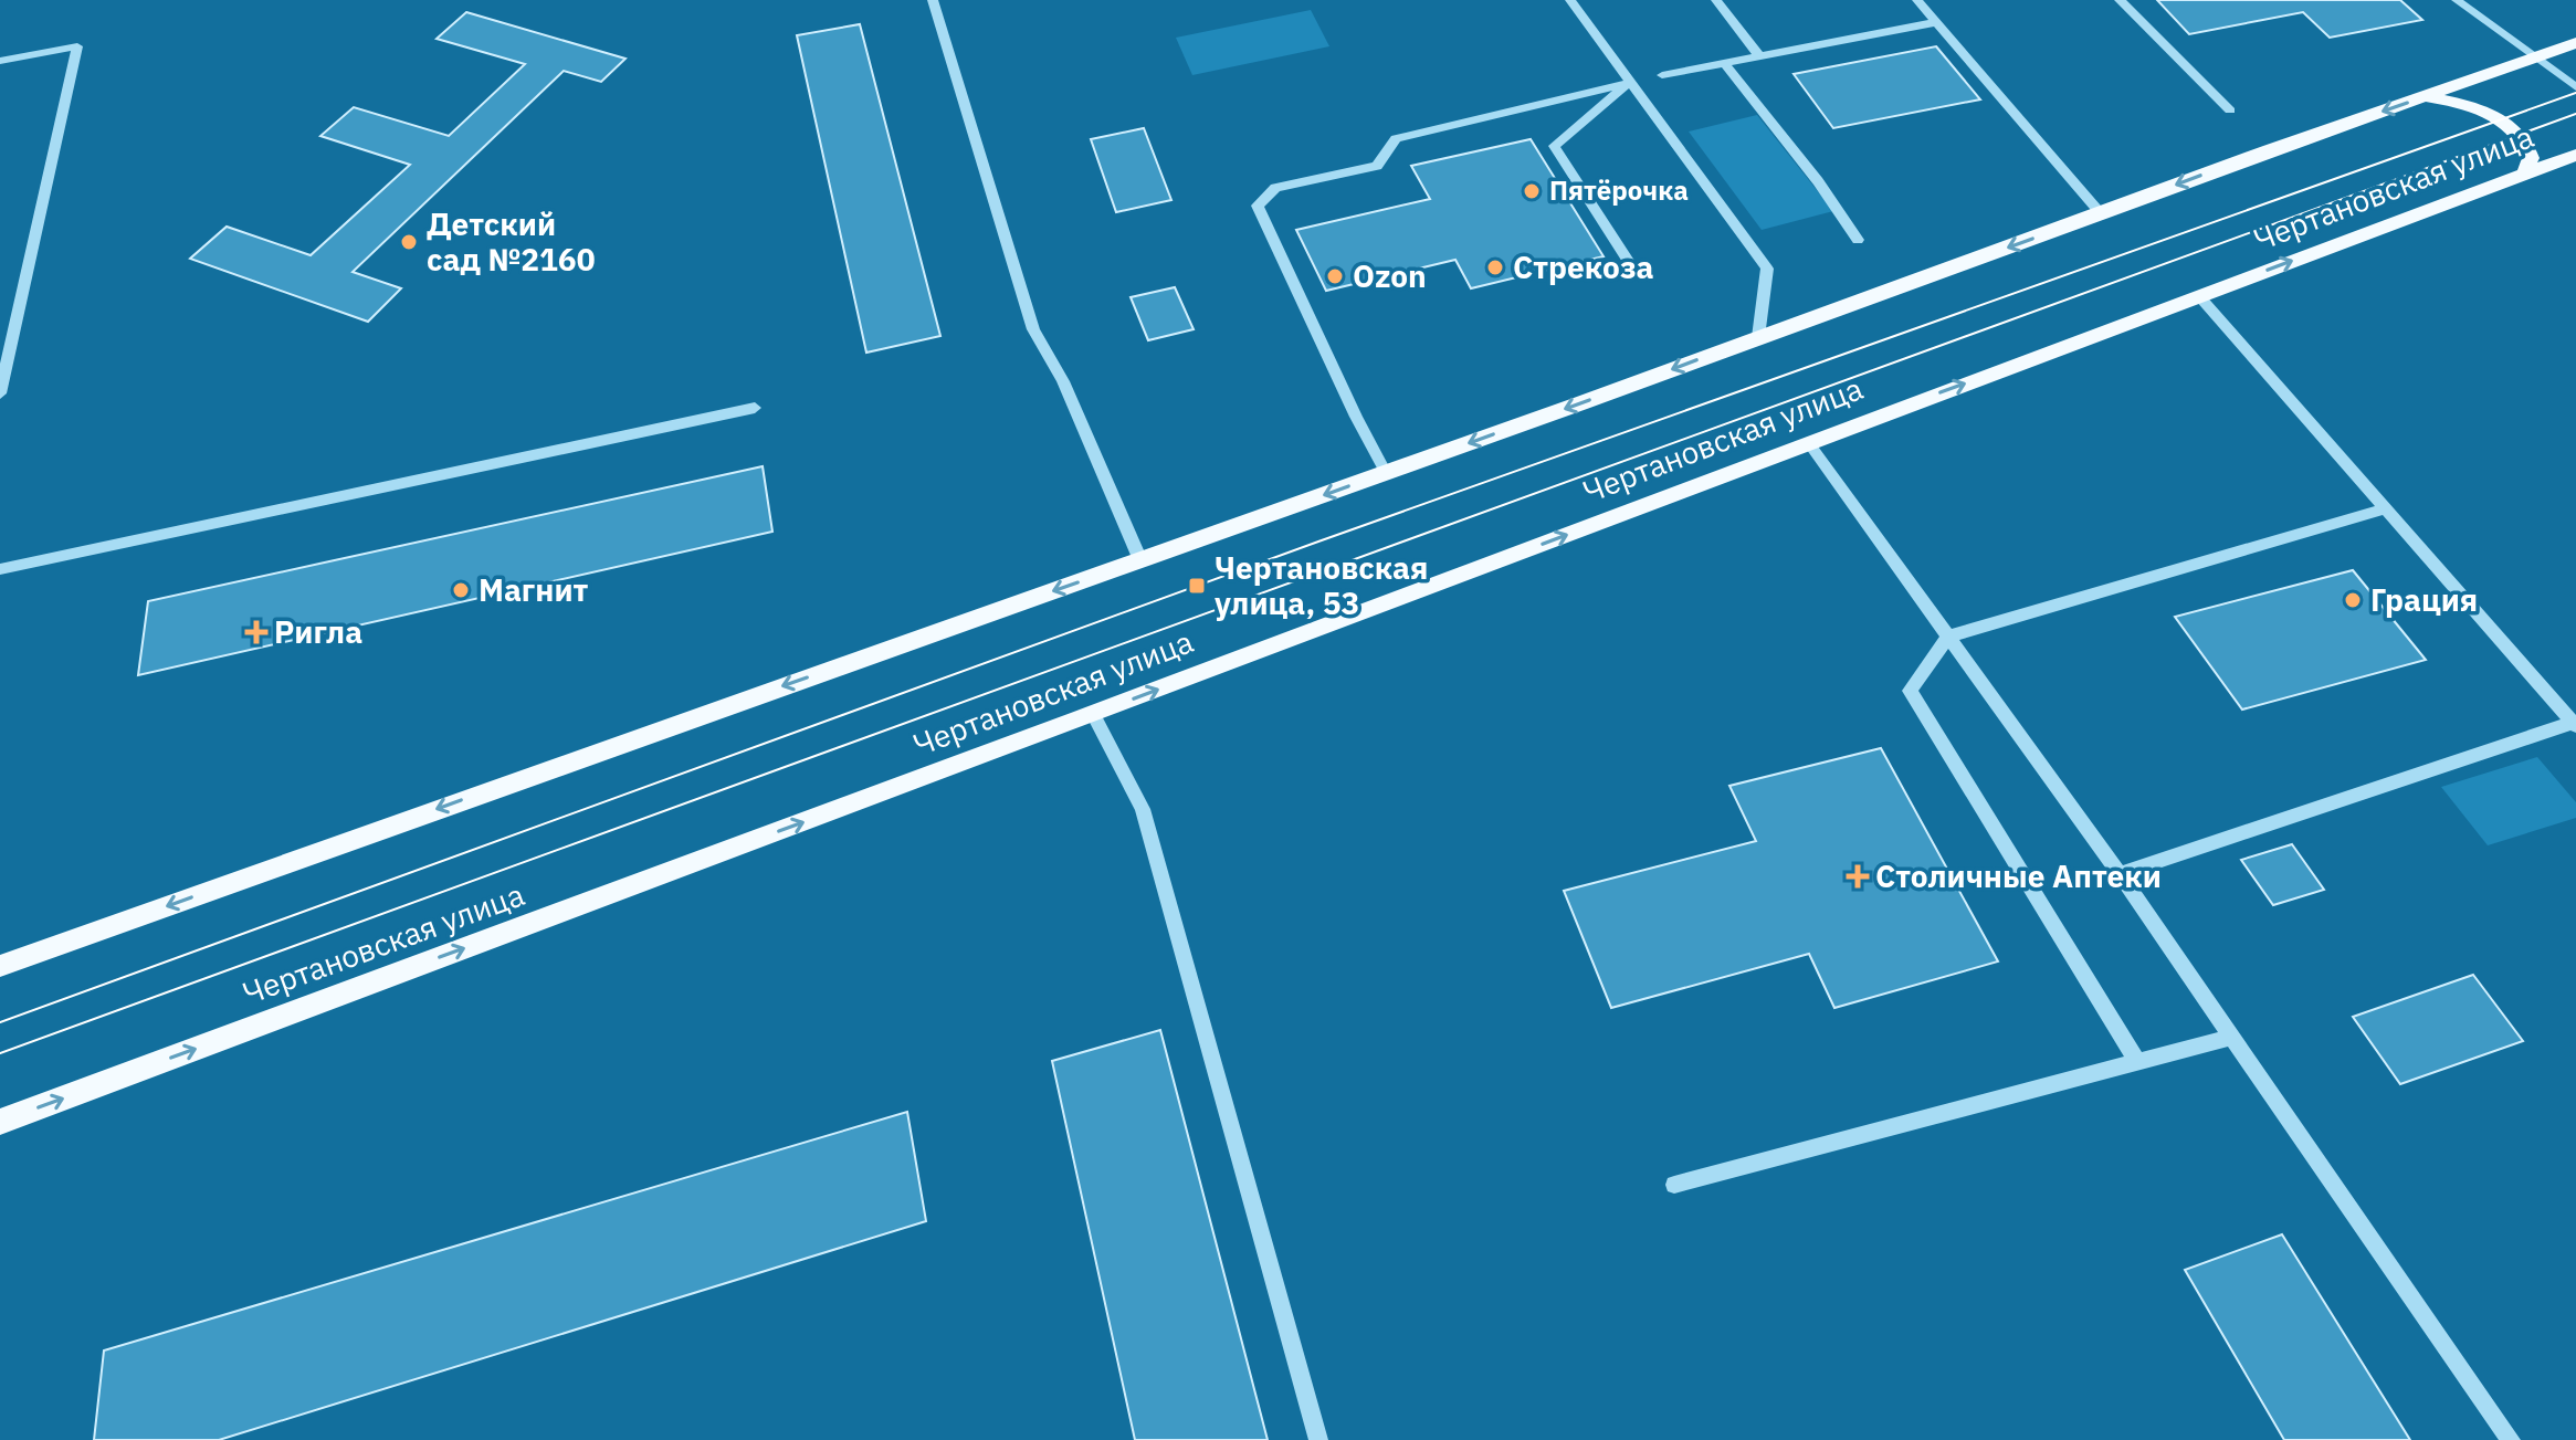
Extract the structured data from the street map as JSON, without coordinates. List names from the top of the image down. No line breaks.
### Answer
{"streets":{"main road":["Чертановская улица"]},"places":{"other":["Пятёрочка","Детский сад №2160","Стрекоза","Ozon","Магнит","Грация"],"transit":["Чертановская улица, 53"],"health":["Ригла","Столичные Аптеки"]}}
